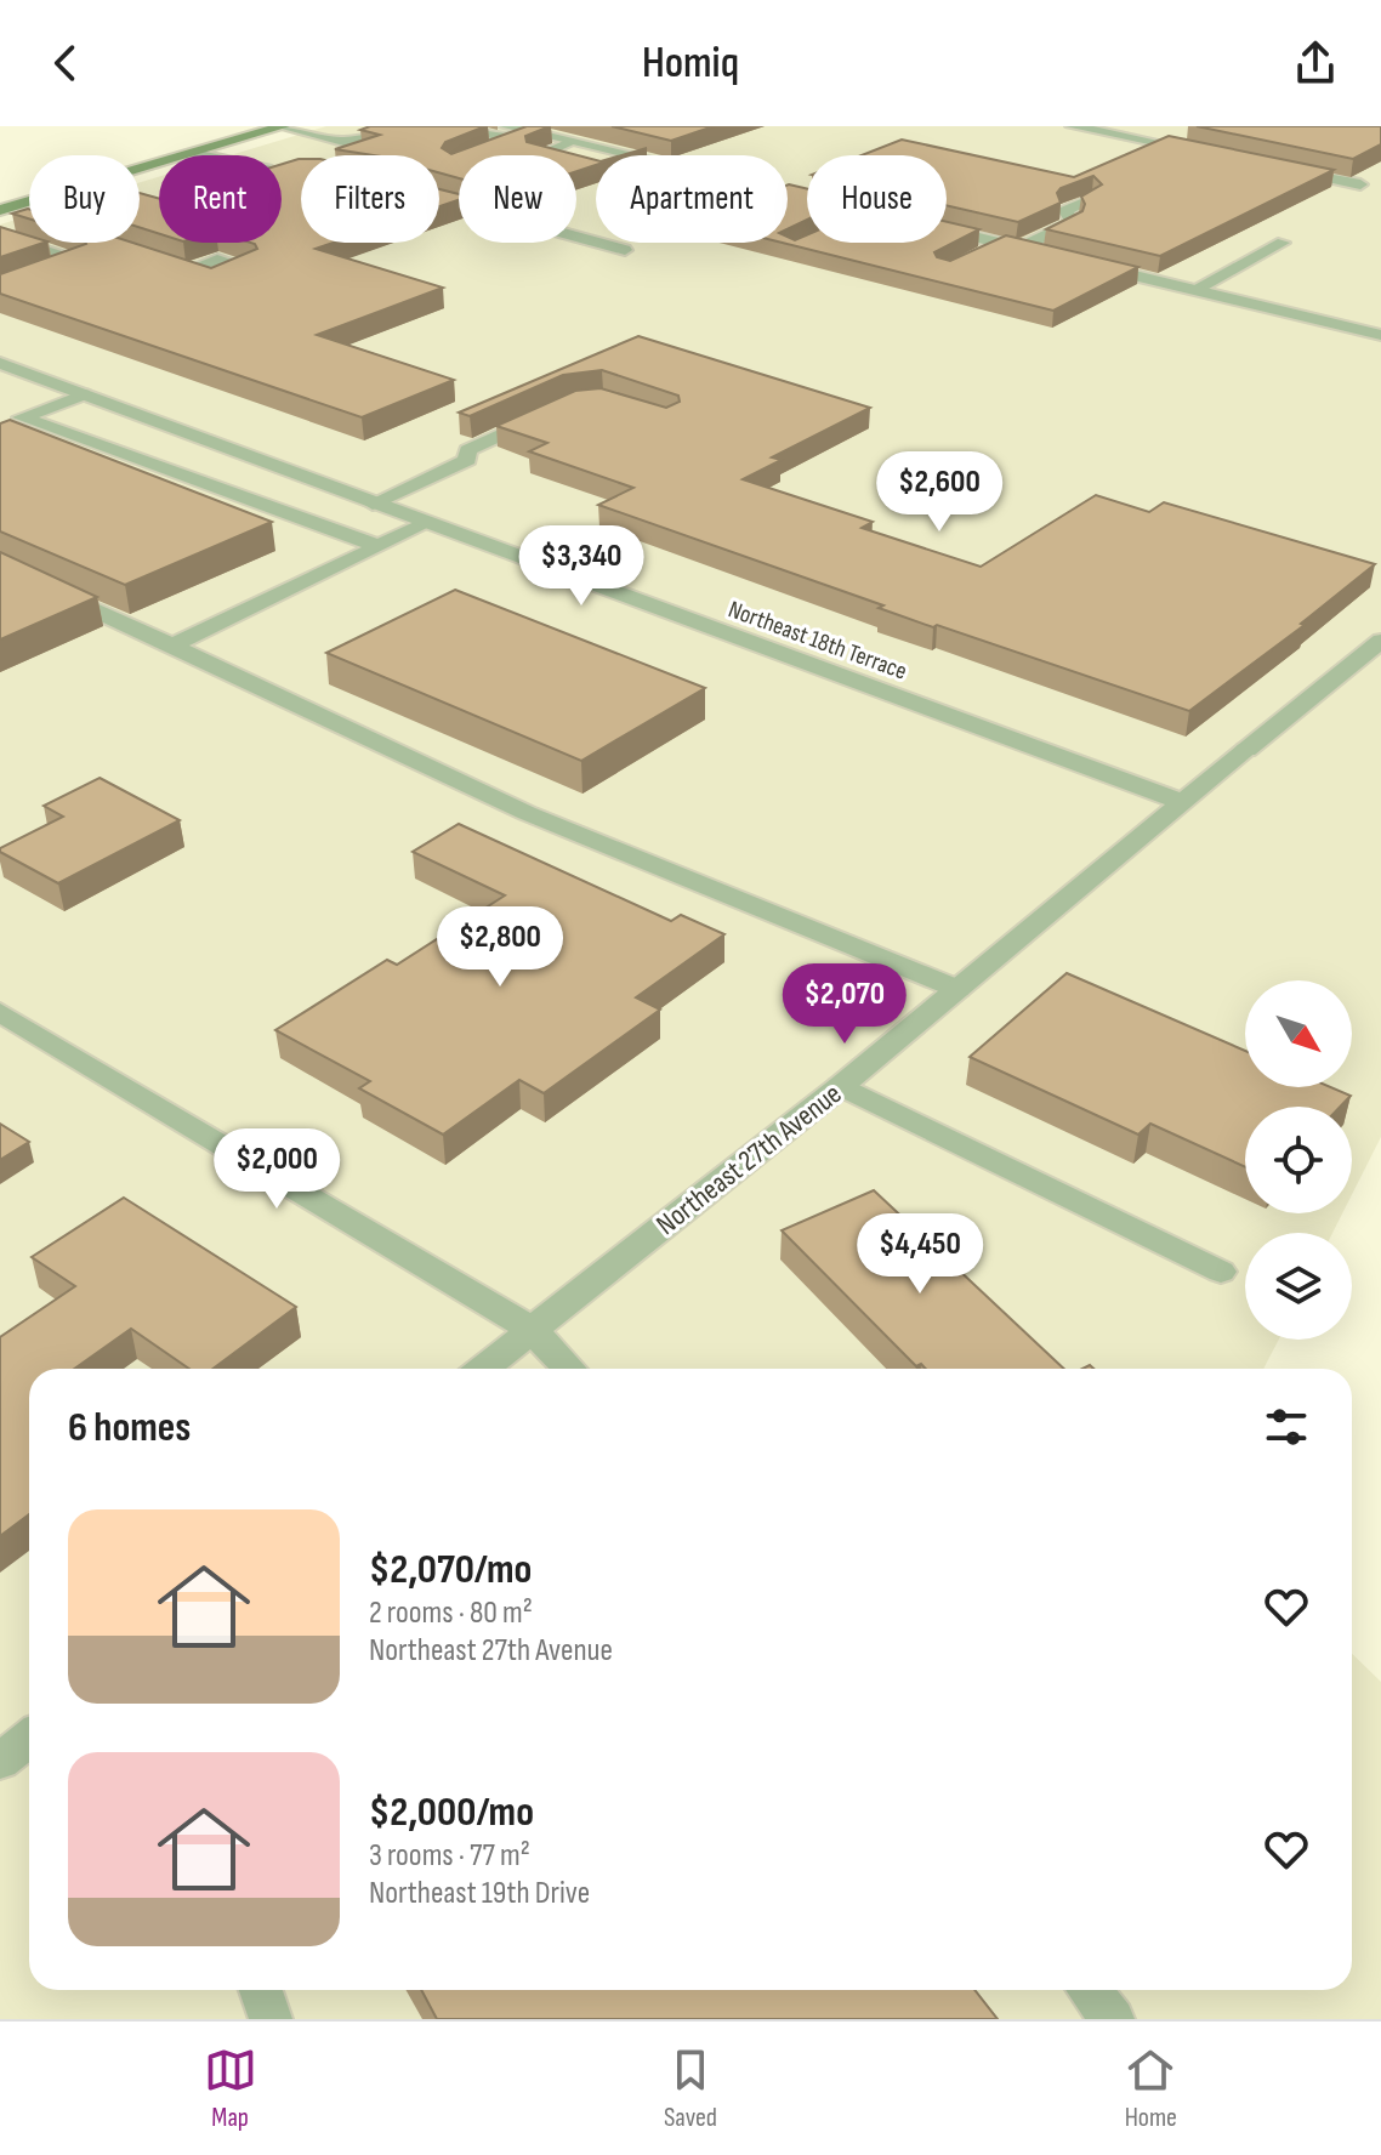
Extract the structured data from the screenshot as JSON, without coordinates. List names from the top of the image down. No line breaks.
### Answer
{"streets":{"street":["Northeast 18th Terrace","Northeast 27th Avenue"]},"crossings":[["Northeast 18th Terrace","Northeast 27th Avenue"]],"north":"bottom right","page":{"header":"Homiq","chip":["Buy","Rent","Filters","New","Apartment","House"],"price":["$2,600","$3,340","$2,800","$2,070","$2,000","$4,450"],"heading":"6 homes","list":[{"name":"$2,070/mo","note":"2 rooms · 80 m² · Northeast 27th Avenue"},{"name":"$2,000/mo","note":"3 rooms · 77 m² · Northeast 19th Drive"}],"tabs":["Map","Saved","Home"]}}
